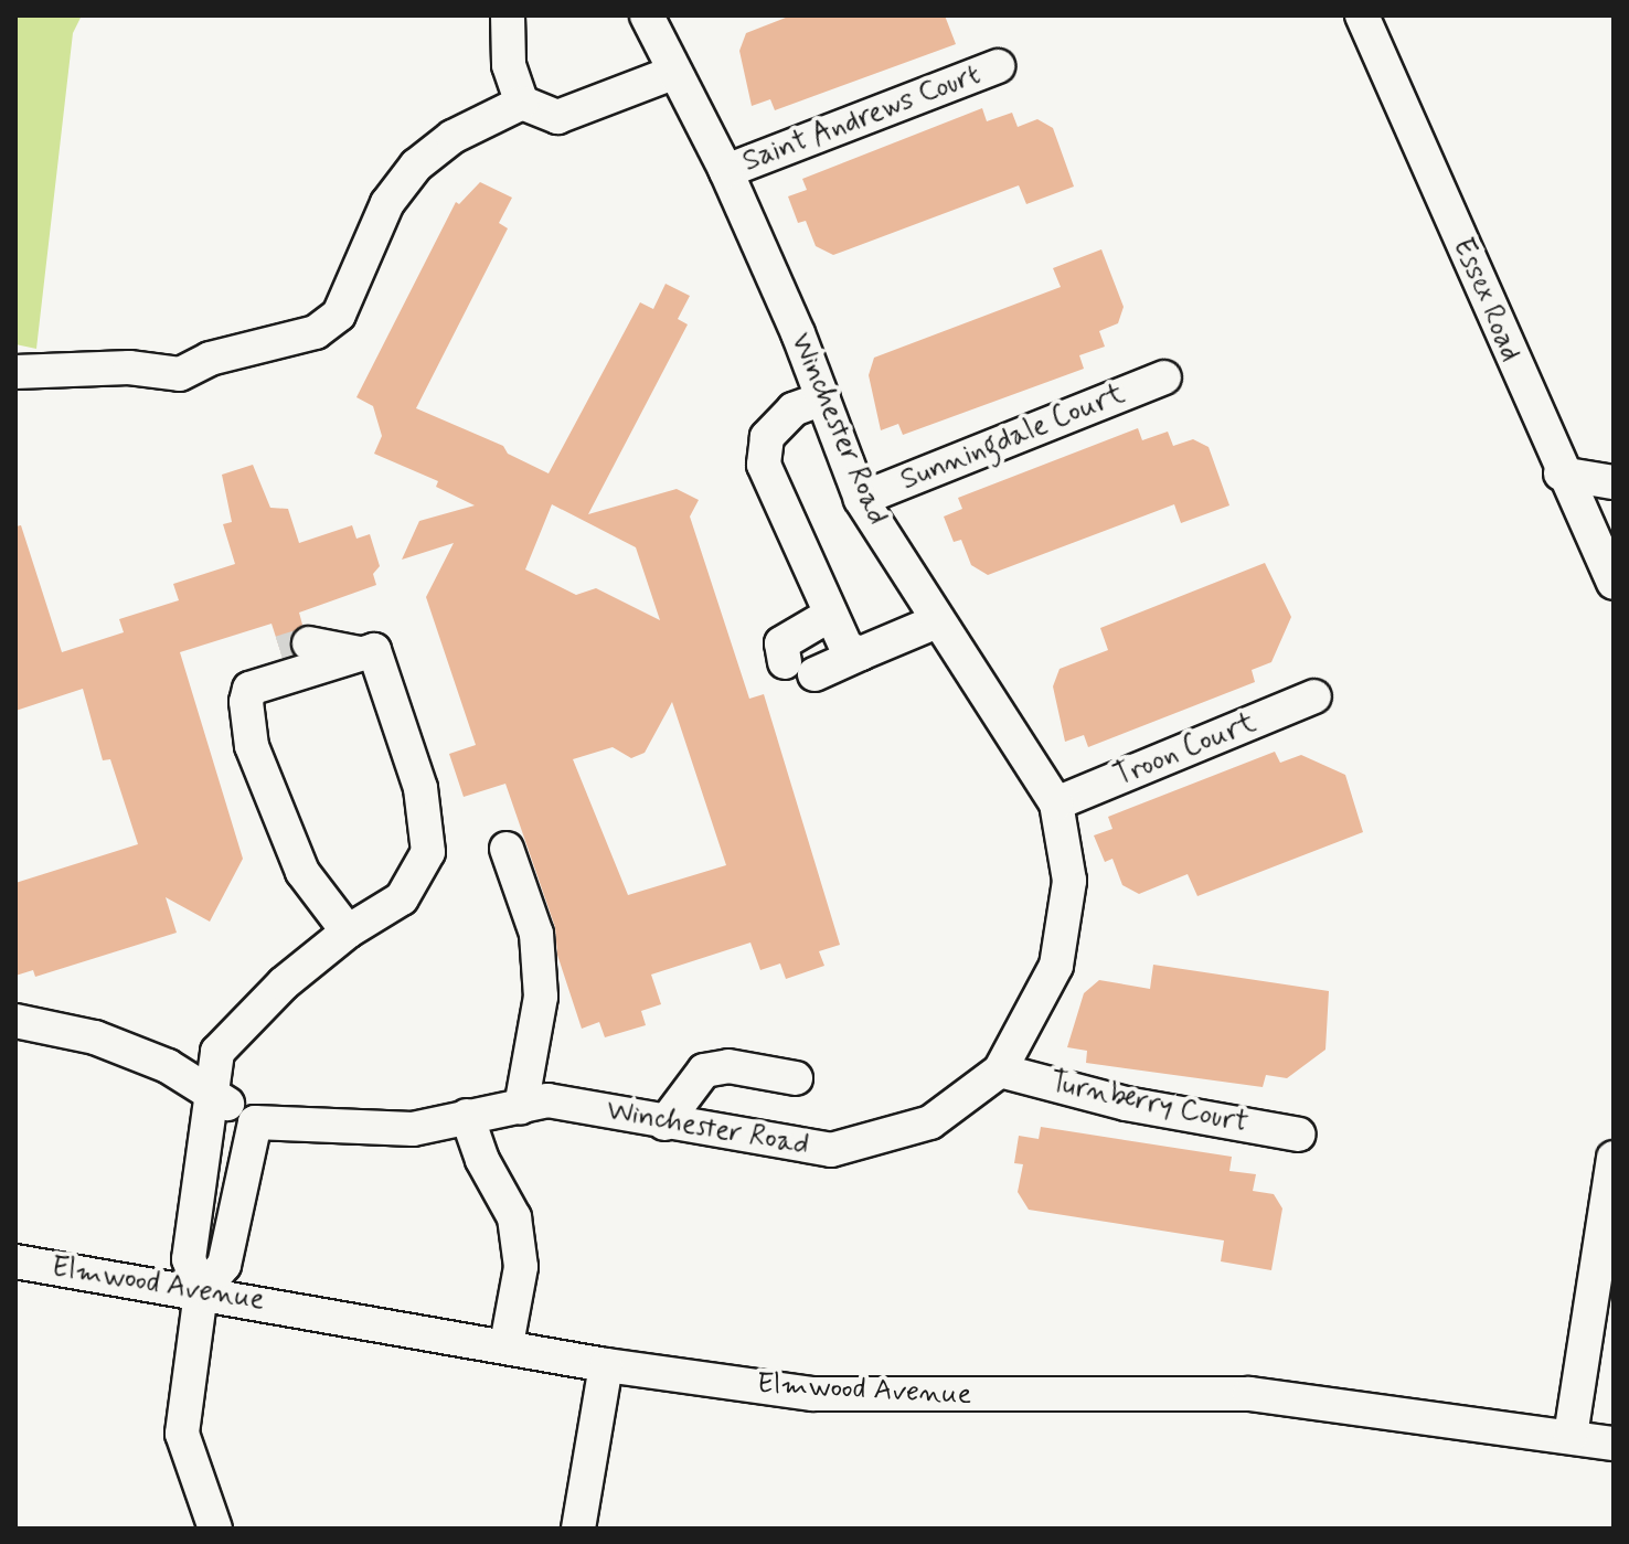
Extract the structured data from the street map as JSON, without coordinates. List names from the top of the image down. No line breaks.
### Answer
{"streets":{"street":["Saint Andrews Court","Essex Road","Winchester Road","Sunningdale Court","Troon Court","Turnberry Court","Elmwood Avenue"]},"crossings":[["Saint Andrews Court","Winchester Road"],["Winchester Road","Sunningdale Court"],["Winchester Road","Troon Court"],["Winchester Road","Turnberry Court"]]}
